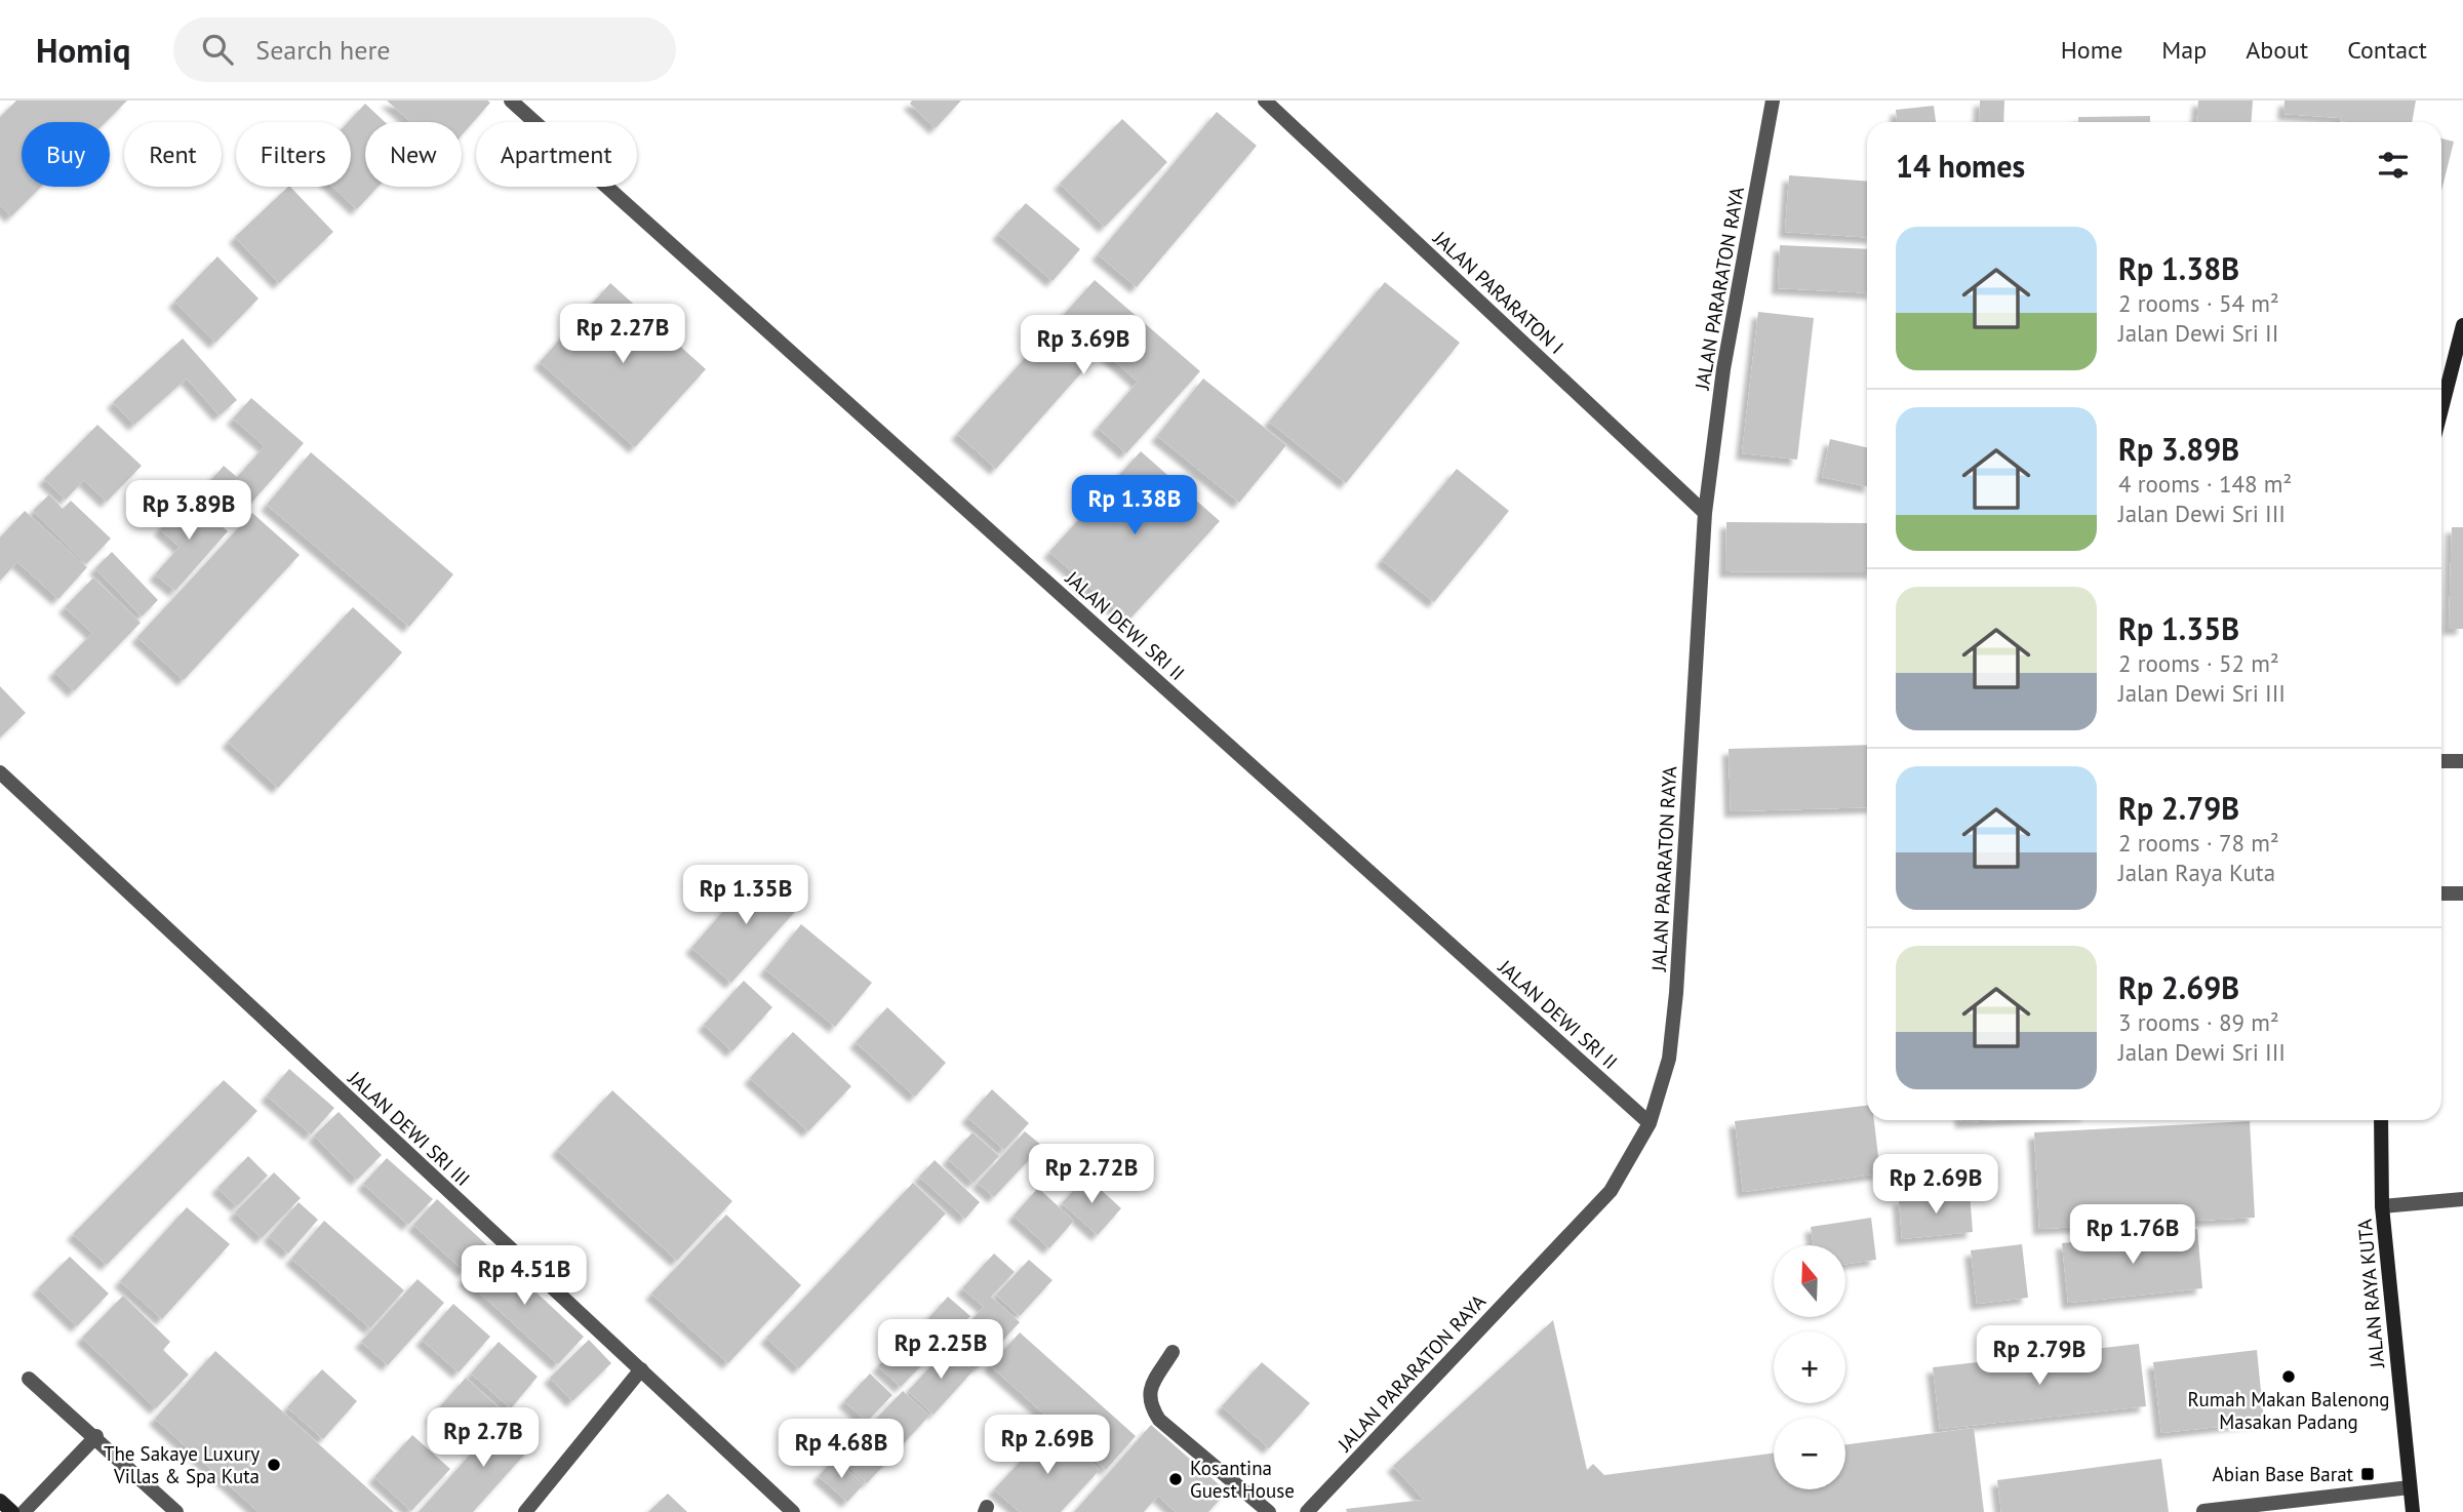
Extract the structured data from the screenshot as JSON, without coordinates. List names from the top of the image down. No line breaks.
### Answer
{"streets":{"main road":["JALAN RAYA KUTA"],"street":["JALAN PARARATON RAYA","JALAN PARARATON I","JALAN DEWI SRI II","JALAN DEWI SRI III"]},"crossings":[["JALAN PARARATON RAYA","JALAN PARARATON I"],["JALAN PARARATON RAYA","JALAN DEWI SRI II"]],"places":{"other":["Rumah Makan Balenong Masakan Padang","The Sakaye Luxury Villas & Spa Kuta","Kosantina Guest House"],"transit":["Abian Base Barat"]},"north":"top","page":{"header":"Homiq","search":"Search here","nav":["Home","Map","About","Contact"],"chip":["Buy","Rent","Filters","New","Apartment"],"heading":"14 homes","list":[{"name":"Rp 1.38B","note":"2 rooms · 54 m² · Jalan Dewi Sri II"},{"name":"Rp 3.89B","note":"4 rooms · 148 m² · Jalan Dewi Sri III"},{"name":"Rp 1.35B","note":"2 rooms · 52 m² · Jalan Dewi Sri III"},{"name":"Rp 2.79B","note":"2 rooms · 78 m² · Jalan Raya Kuta"},{"name":"Rp 2.69B","note":"3 rooms · 89 m² · Jalan Dewi Sri III"}],"price":["Rp 2.27B","Rp 3.69B","Rp 1.38B","Rp 3.89B","Rp 1.35B","Rp 2.72B","Rp 2.69B","Rp 1.76B","Rp 4.51B","Rp 2.25B","Rp 2.79B","Rp 2.7B","Rp 2.69B","Rp 4.68B"],"map_buttons":["+","−"]}}
